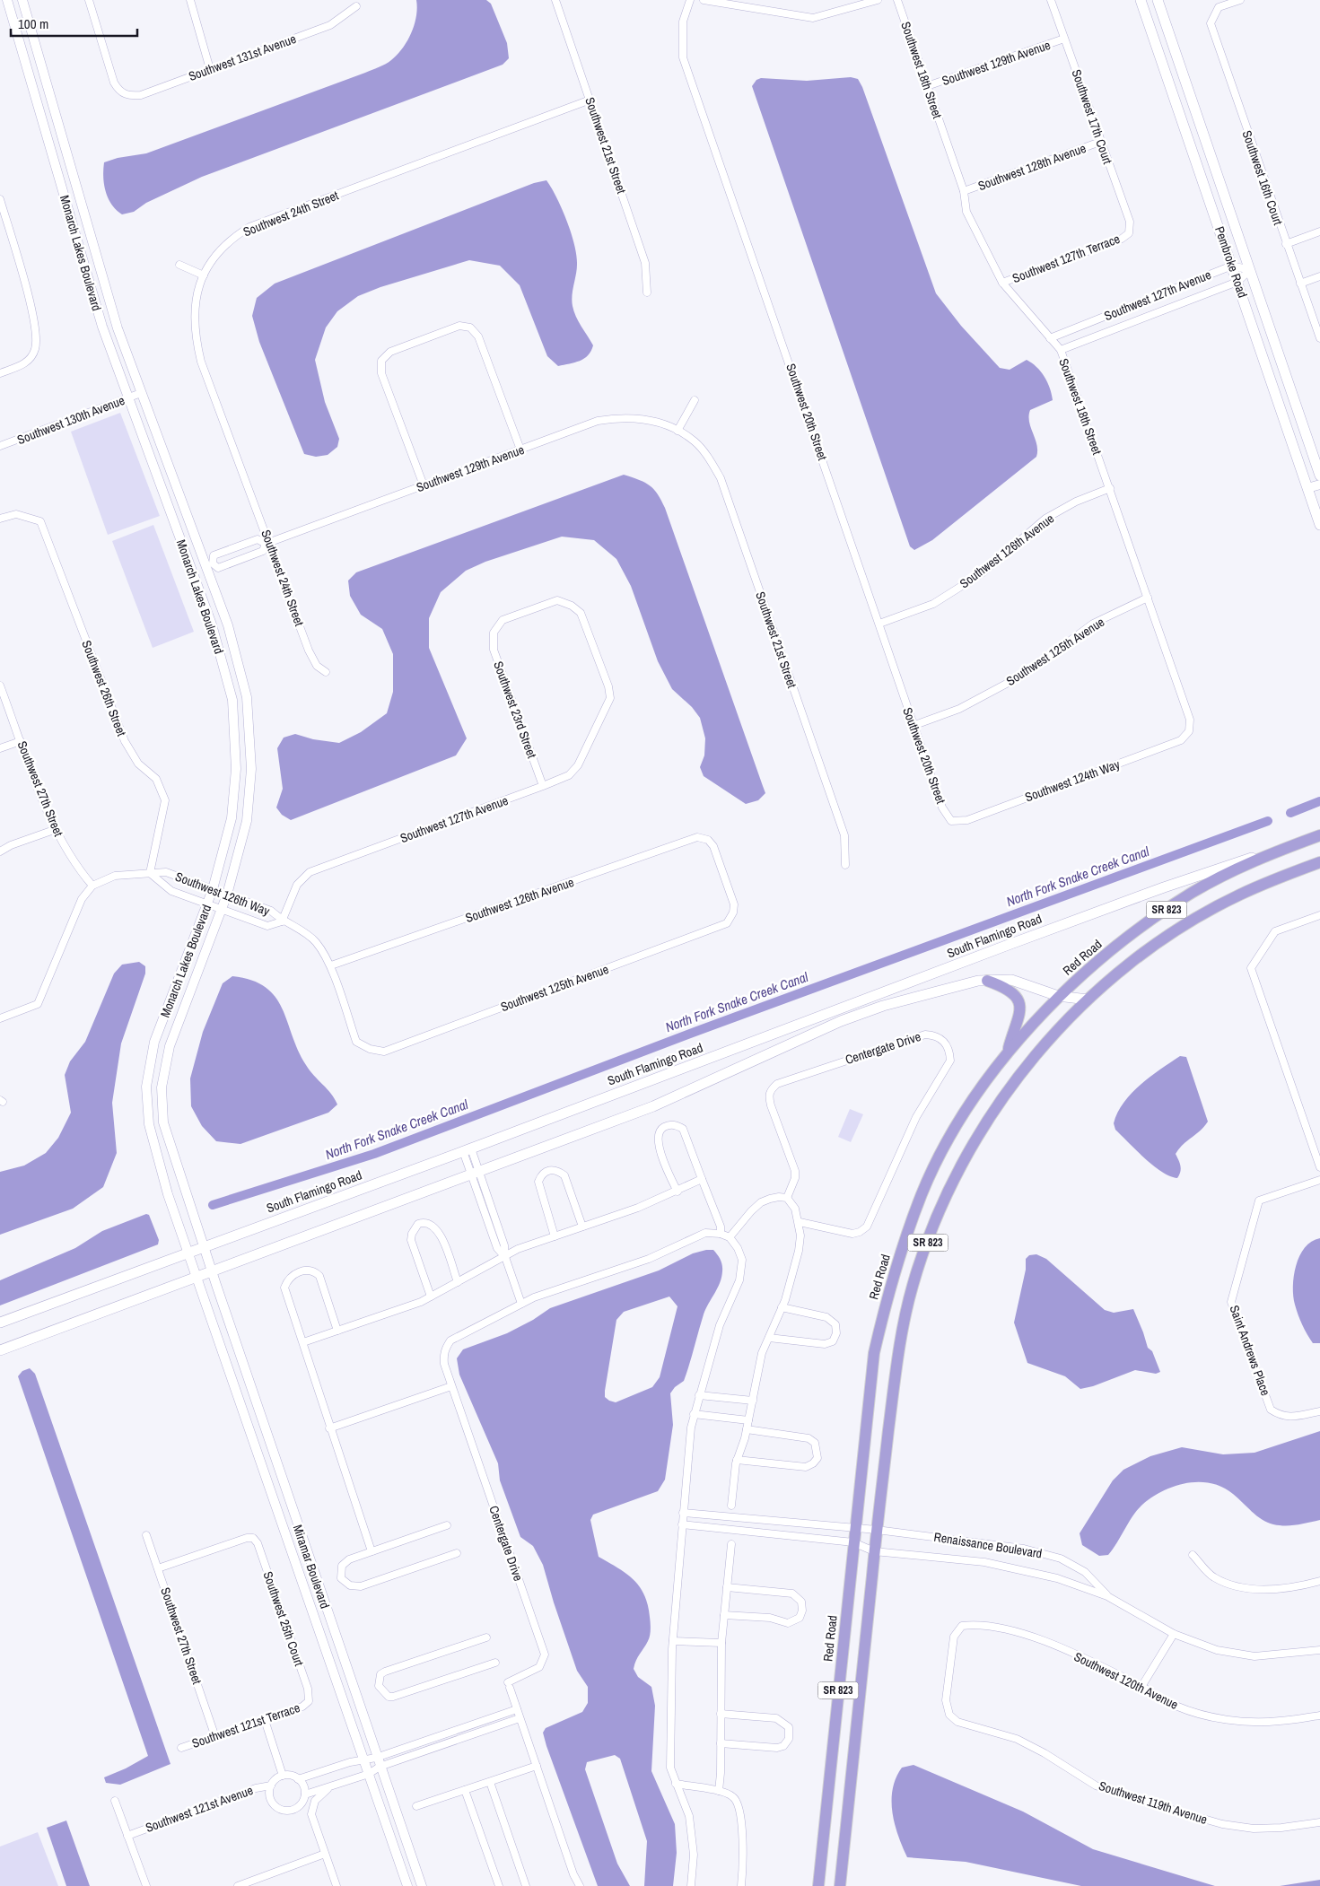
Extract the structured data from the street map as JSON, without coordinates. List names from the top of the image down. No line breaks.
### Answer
{"streets":{"highway":["SR 823","South Flamingo Road","Red Road"],"main road":["Pembroke Road"],"street":["Southwest 131st Avenue","Southwest 129th Avenue","Southwest 18th Street","Southwest 17th Court","Southwest 21st Street","Southwest 128th Avenue","Southwest 16th Court","Southwest 24th Street","Monarch Lakes Boulevard","Southwest 127th Terrace","Southwest 127th Avenue","Southwest 20th Street","Southwest 130th Avenue","Southwest 126th Avenue","Southwest 125th Avenue","Southwest 26th Street","Southwest 23rd Street","Southwest 124th Way","Southwest 27th Street","Southwest 126th Way","Centergate Drive","Saint Andrews Place","Renaissance Boulevard","Miramar Boulevard","Southwest 25th Court","Southwest 120th Avenue","Southwest 121st Terrace","Southwest 119th Avenue","Southwest 121st Avenue"]},"crossings":[["Southwest 129th Avenue","Southwest 18th Street"],["Southwest 129th Avenue","Southwest 17th Court"],["Southwest 129th Avenue","Southwest 21st Street"],["Southwest 129th Avenue","Southwest 24th Street"],["Southwest 129th Avenue","Monarch Lakes Boulevard"],["Southwest 18th Street","Southwest 128th Avenue"],["Southwest 18th Street","Southwest 127th Terrace"],["Southwest 18th Street","Southwest 127th Avenue"],["Southwest 18th Street","Southwest 126th Avenue"],["Southwest 18th Street","Southwest 125th Avenue"],["Southwest 18th Street","Southwest 124th Way"],["Southwest 17th Court","Southwest 128th Avenue"],["Southwest 17th Court","Southwest 127th Terrace"],["Southwest 21st Street","Southwest 24th Street"],["Monarch Lakes Boulevard","Southwest 130th Avenue"],["Monarch Lakes Boulevard","Southwest 126th Way"],["Monarch Lakes Boulevard","South Flamingo Road"],["Monarch Lakes Boulevard","Miramar Boulevard"],["Pembroke Road","Southwest 127th Avenue"],["Southwest 127th Avenue","Southwest 23rd Street"],["Southwest 127th Avenue","Southwest 126th Way"],["Southwest 20th Street","Southwest 126th Avenue"],["Southwest 20th Street","Southwest 125th Avenue"],["Southwest 20th Street","Southwest 124th Way"],["Southwest 126th Avenue","Southwest 125th Avenue"],["Southwest 26th Street","Southwest 126th Way"],["Southwest 27th Street","Southwest 126th Way"],["Southwest 27th Street","Southwest 25th Court"],["Southwest 27th Street","Southwest 121st Terrace"],["SR 823","Renaissance Boulevard"],["South Flamingo Road","Red Road"],["South Flamingo Road","Miramar Boulevard"],["Red Road","Renaissance Boulevard"],["Southwest 25th Court","Southwest 121st Terrace"],["Southwest 120th Avenue","Southwest 119th Avenue"]],"water":["North Fork Snake Creek Canal"],"scale_bar":"100 m"}
